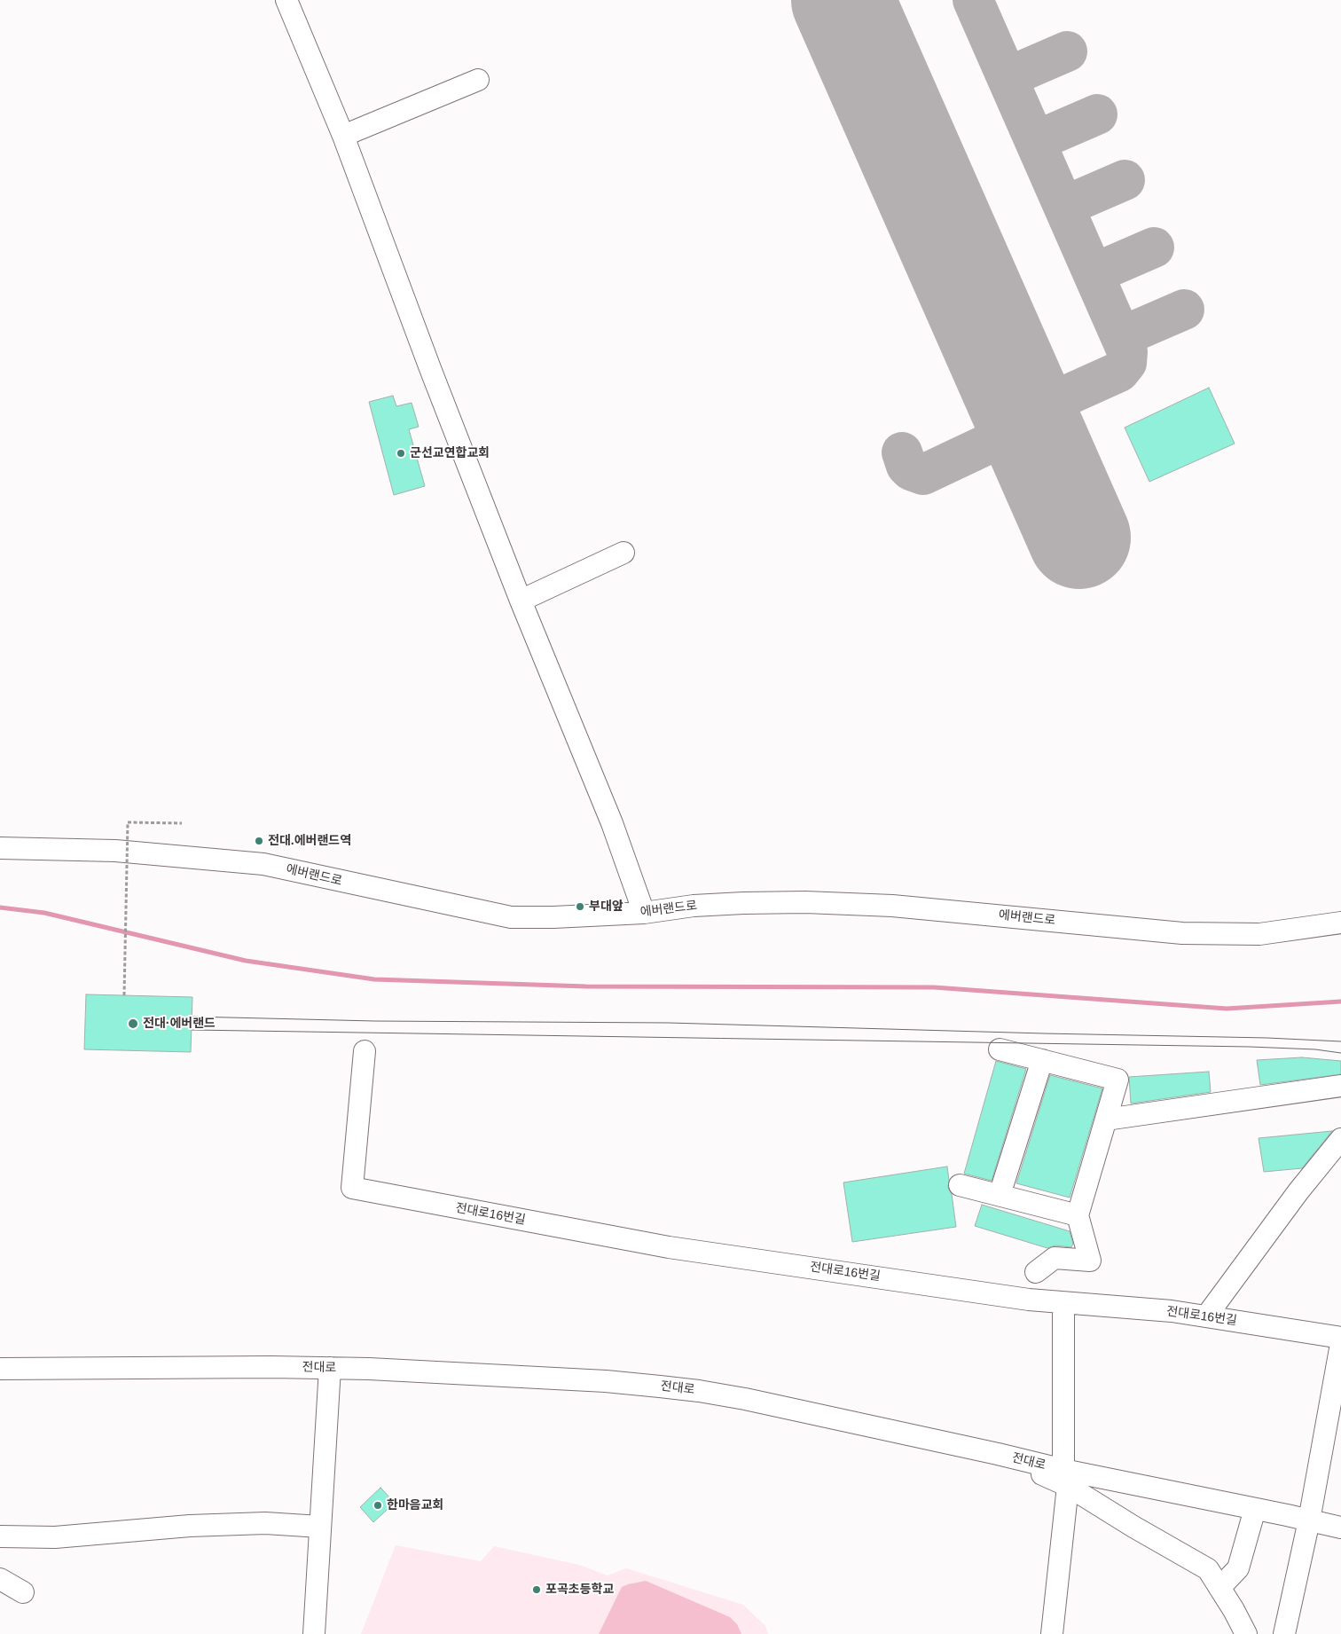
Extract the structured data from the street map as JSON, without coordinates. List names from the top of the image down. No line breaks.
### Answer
{"streets":{"street":["에버랜드로","전대로16번길","전대로"]},"places":["군선교연합교회","전대.에버랜드역","부대앞","전대·에버랜드","한마음교회","포곡초등학교"]}
